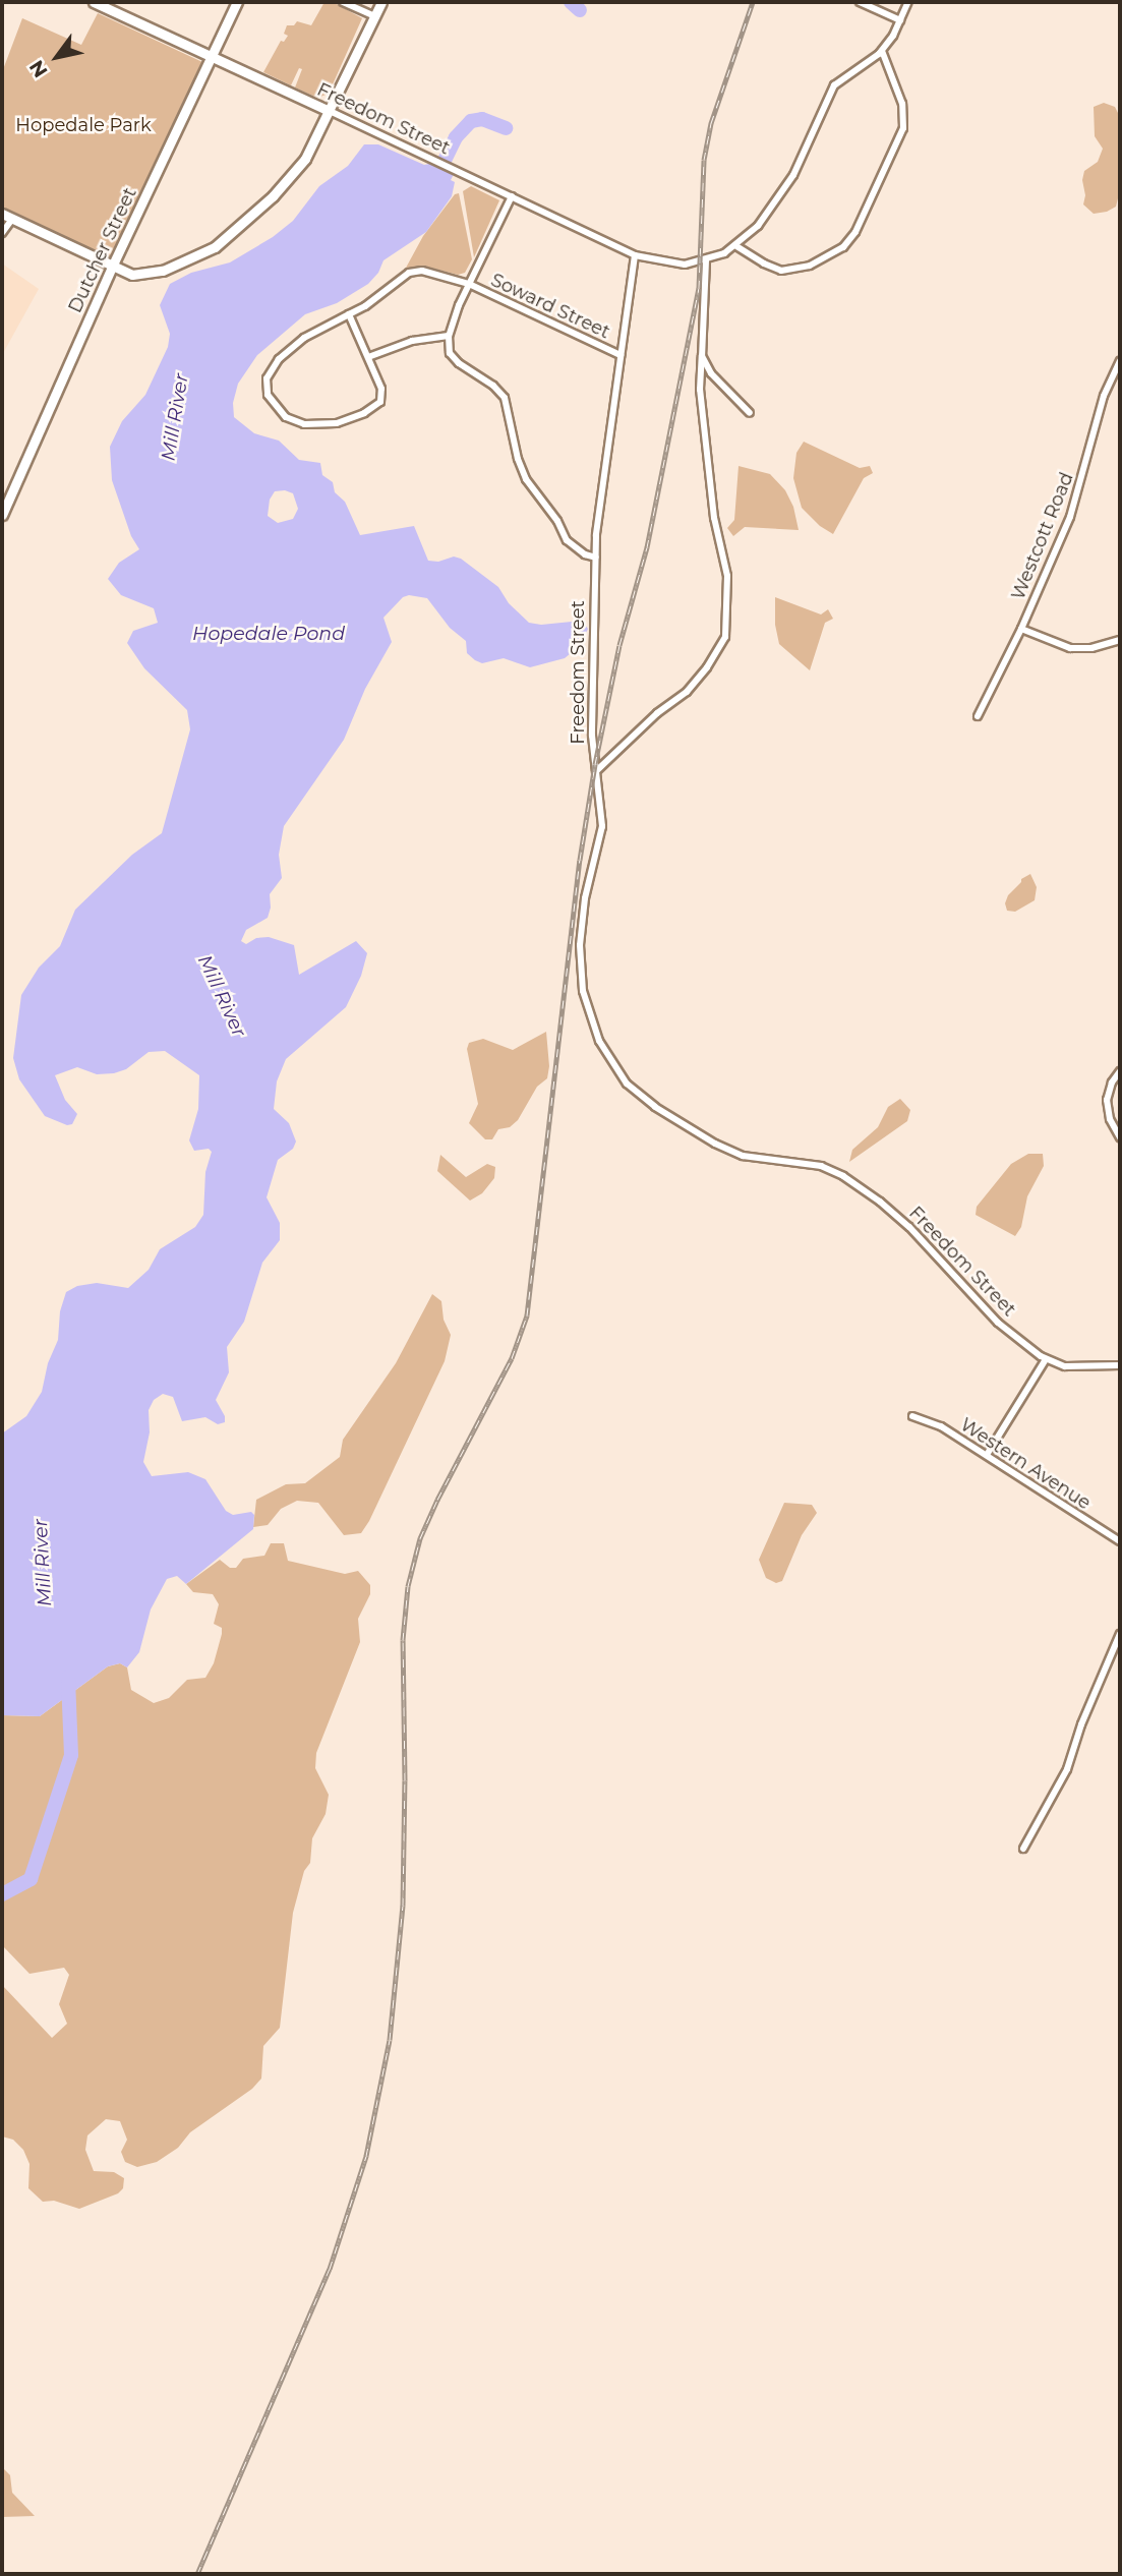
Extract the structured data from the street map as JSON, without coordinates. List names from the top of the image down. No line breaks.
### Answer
{"streets":{"street":["Freedom Street","Dutcher Street","Soward Street","Westcott Road","Western Avenue"]},"crossings":[["Freedom Street","Dutcher Street"],["Freedom Street","Soward Street"]],"water":["Mill River","Hopedale Pond"],"parks":["Hopedale Park"],"north":"bottom left"}
